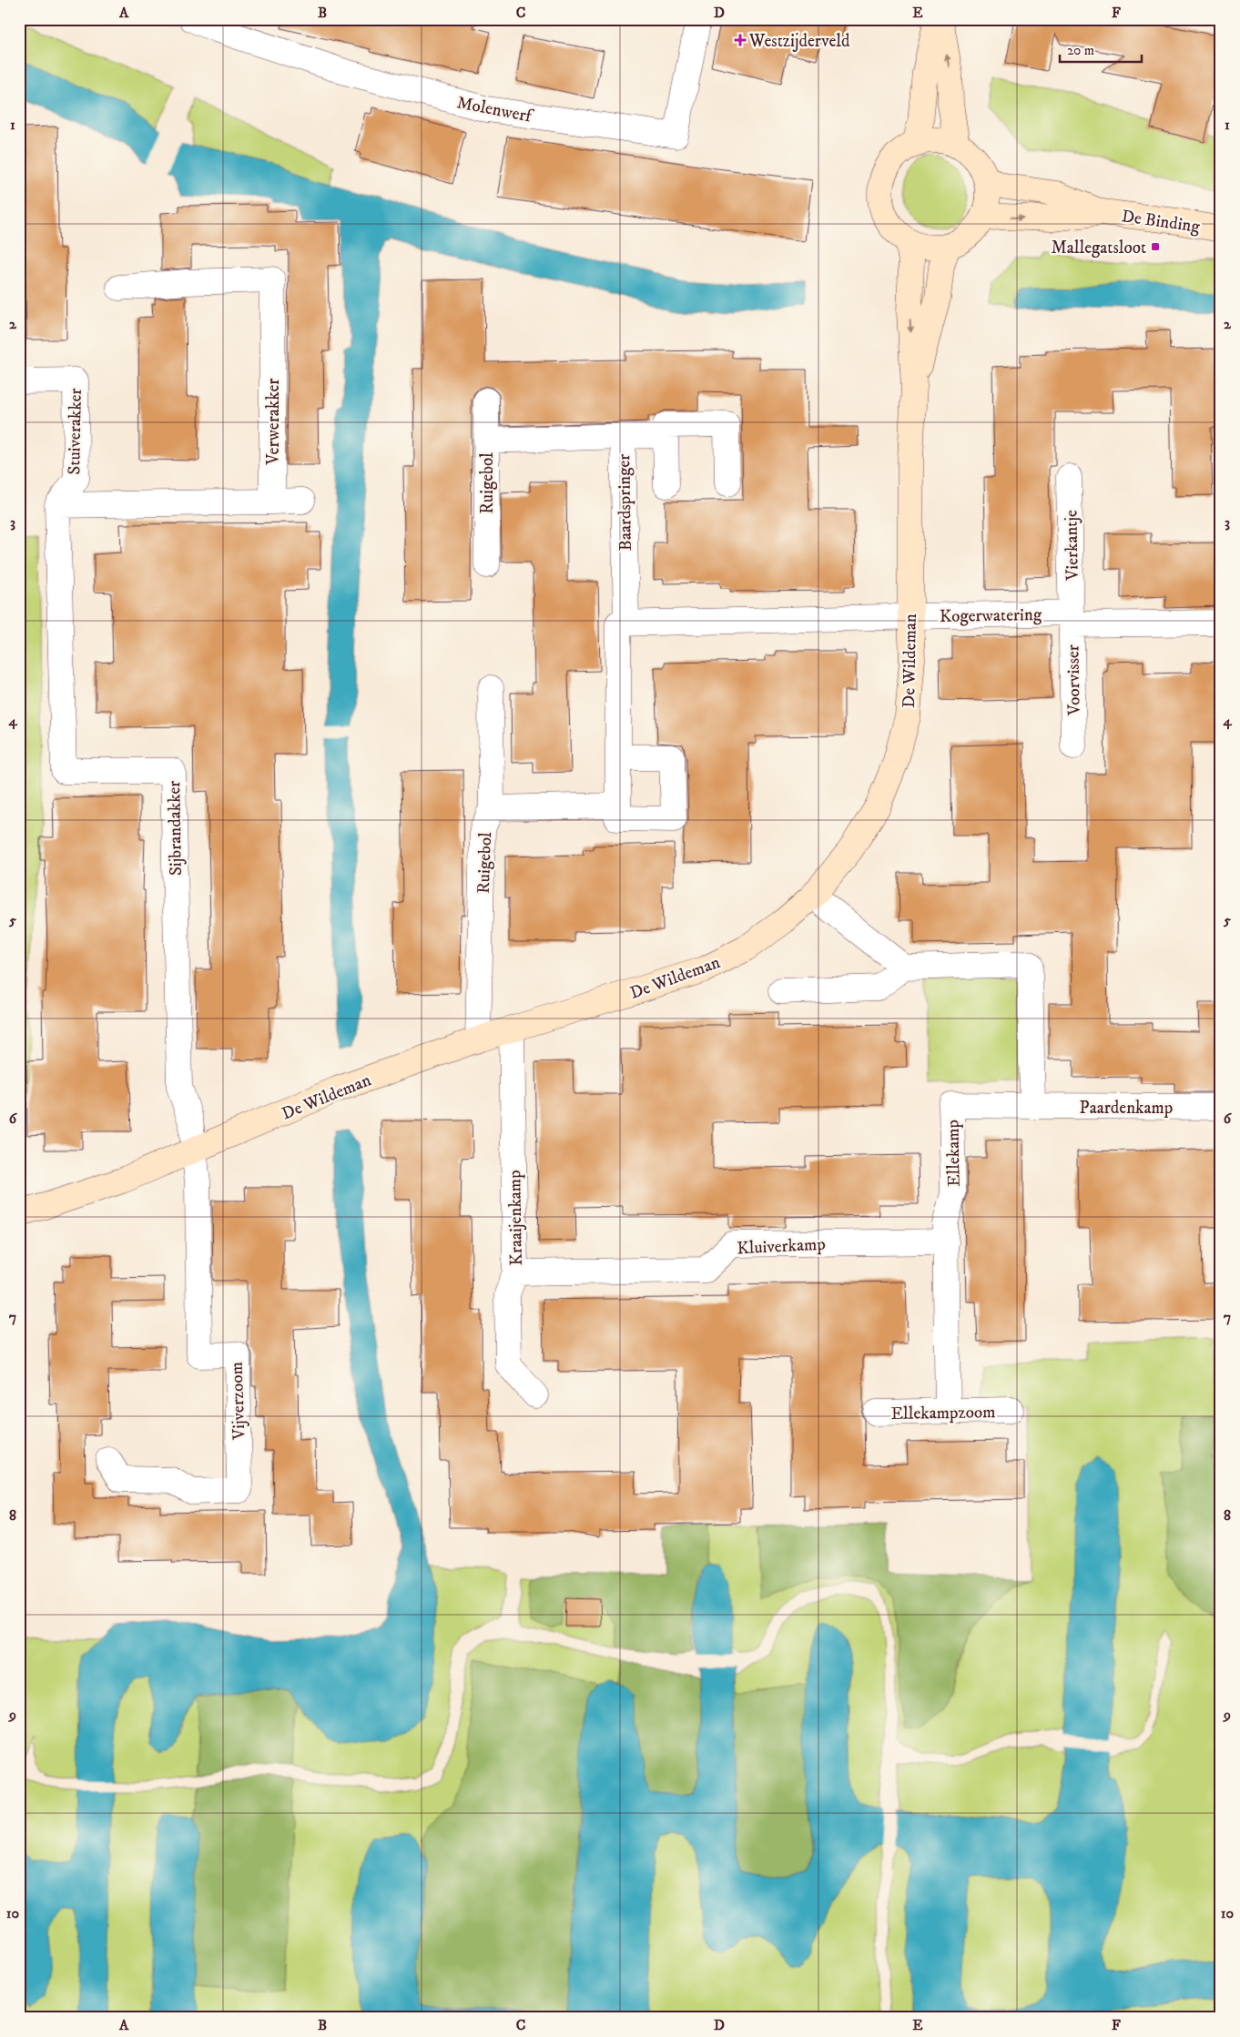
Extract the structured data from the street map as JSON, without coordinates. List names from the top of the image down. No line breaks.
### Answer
{"streets":{"street":["Molenwerf","De Binding","Verwerakker","Stuiverakker","Ruigebol","Baardspringer","Vierkantje","Kogerwatering","De Wildeman","Voorvisser","Sijbrandakker","Paardenkamp","Ellekamp","Kraaijenkamp","Kluiverkamp","Vijverzoom","Ellekampzoom"]},"crossings":[["De Binding","De Wildeman"],["Stuiverakker","Sijbrandakker"],["Ruigebol","Baardspringer"],["Ruigebol","De Wildeman"],["Vierkantje","Kogerwatering"],["Vierkantje","Voorvisser"],["Kogerwatering","De Wildeman"],["Kogerwatering","Voorvisser"],["De Wildeman","Sijbrandakker"],["De Wildeman","Kraaijenkamp"],["De Wildeman","Vijverzoom"],["Sijbrandakker","Vijverzoom"],["Paardenkamp","Ellekamp"],["Ellekamp","Kluiverkamp"],["Ellekamp","Ellekampzoom"],["Kraaijenkamp","Kluiverkamp"]],"places":{"health":["Westzijderveld"],"transit":["Mallegatsloot"]},"scale_bar":"20 m","grid":{"columns":["A","B","C","D","E","F"],"rows":["1","2","3","4","5","6","7","8","9","10"]}}
